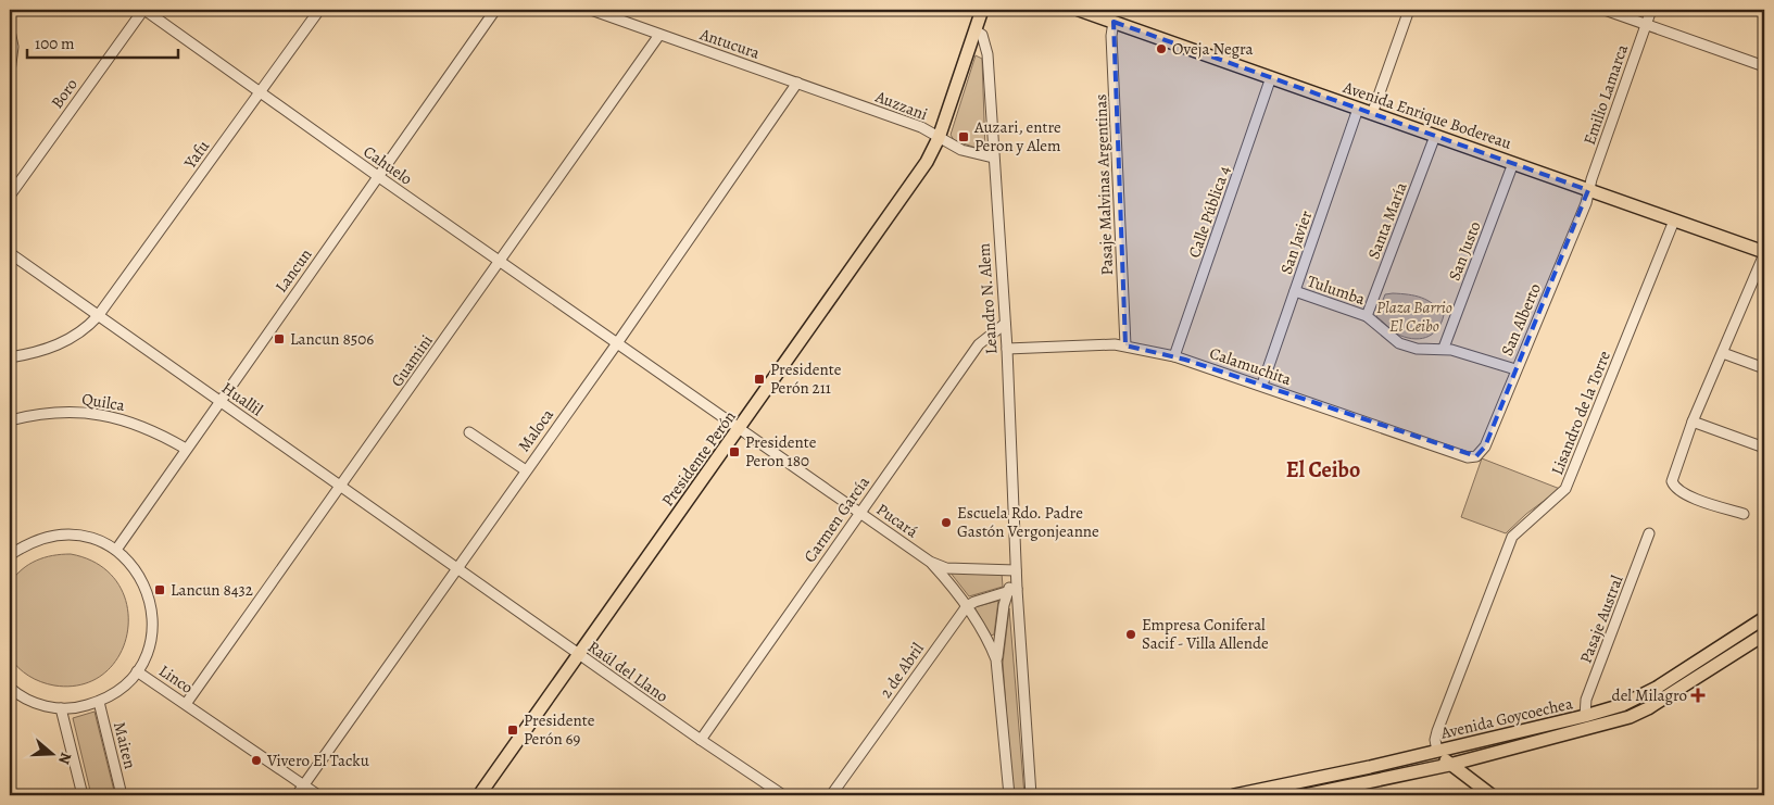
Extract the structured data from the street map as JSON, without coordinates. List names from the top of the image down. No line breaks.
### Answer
{"streets":{"main road":["Avenida Enrique Bodereau","Presidente Perón","Avenida Goycoechea"],"street":["Antucura","Boro","Emilio Lamarca","Auzzani","Yafu","Cahuelo","Pasaje Malvinas Argentinas","Calle Pública 4","Santa María","San Javier","San Justo","Lancun","Tulumba","Leandro N. Alem","San Alberto","Guamini","Calamuchita","Huallil","Quilca","Lisandro de la Torre","Maloca","Carmen García","Pucará","Pasaje Austral","2 de Abril","Raúl del Llano","Linco","Maiten"]},"crossings":[["Antucura","Auzzani"],["Antucura","Guamini"],["Antucura","Maloca"],["Boro","Cahuelo"],["Emilio Lamarca","Avenida Enrique Bodereau"],["Emilio Lamarca","San Alberto"],["Auzzani","Leandro N. Alem"],["Auzzani","Maloca"],["Auzzani","Presidente Perón"],["Avenida Enrique Bodereau","Pasaje Malvinas Argentinas"],["Avenida Enrique Bodereau","Calle Pública 4"],["Avenida Enrique Bodereau","Santa María"],["Avenida Enrique Bodereau","San Javier"],["Avenida Enrique Bodereau","San Justo"],["Avenida Enrique Bodereau","San Alberto"],["Avenida Enrique Bodereau","Lisandro de la Torre"],["Yafu","Cahuelo"],["Yafu","Huallil"],["Cahuelo","Lancun"],["Cahuelo","Guamini"],["Cahuelo","Maloca"],["Cahuelo","Pucará"],["Pasaje Malvinas Argentinas","Calamuchita"],["Calle Pública 4","Calamuchita"],["Santa María","Tulumba"],["San Javier","Tulumba"],["San Javier","Calamuchita"],["San Justo","Tulumba"],["Lancun","Huallil"],["Lancun","Quilca"],["Tulumba","San Alberto"],["Leandro N. Alem","Calamuchita"],["Leandro N. Alem","Presidente Perón"],["Leandro N. Alem","Carmen García"],["Leandro N. Alem","Pucará"],["Leandro N. Alem","2 de Abril"],["San Alberto","Calamuchita"],["Guamini","Huallil"],["Guamini","Linco"],["Huallil","Maloca"],["Huallil","Raúl del Llano"],["Lisandro de la Torre","Avenida Goycoechea"],["Maloca","Pucará"],["Maloca","Raúl del Llano"],["Maloca","Linco"],["Presidente Perón","Pucará"],["Presidente Perón","Raúl del Llano"],["Carmen García","Pucará"],["Carmen García","Raúl del Llano"],["Pasaje Austral","Avenida Goycoechea"],["Linco","Maiten"]],"districts":["El Ceibo"],"parks":["Plaza Barrio El Ceibo"],"places":{"other":["Oveja Negra","Escuela Rdo. Padre Gastón Vergonjeanne","Empresa Coniferal Sacif - Villa Allende","Vivero El Tacku"],"transit":["Auzari, entre Peron y Alem","Lancun 8506","Presidente Perón 211","Presidente Peron 180","Lancun 8432","Presidente Perón 69"],"health":["del Milagro"]},"scale_bar":"100 m","north":"right"}
